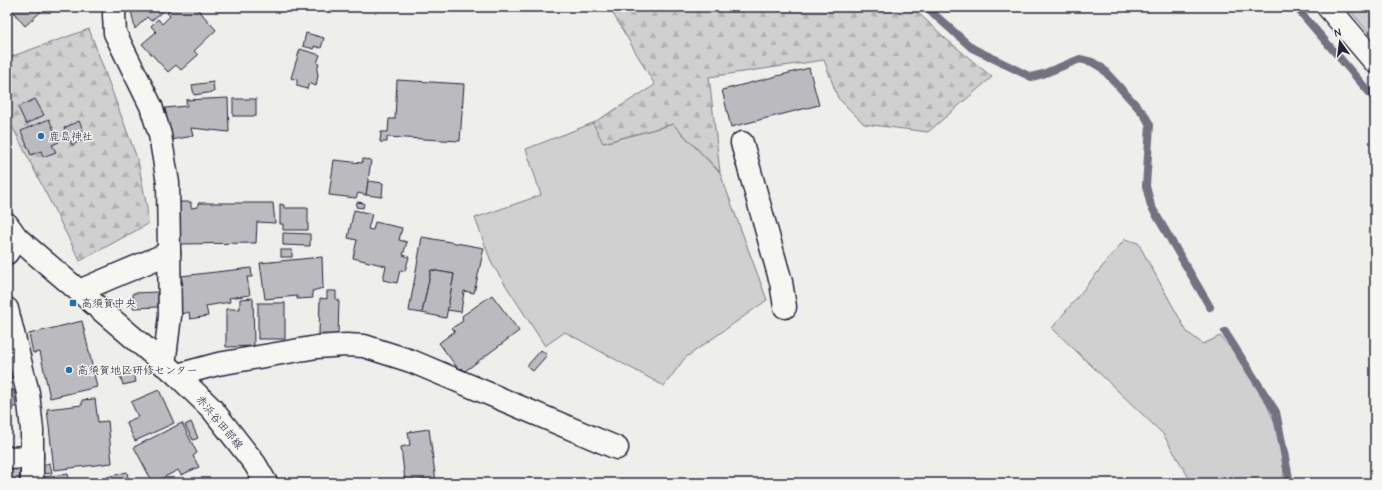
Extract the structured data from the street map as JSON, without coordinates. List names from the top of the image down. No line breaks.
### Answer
{"streets":{"street":["赤浜谷田部線"]},"places":{"other":["鹿島神社","高須賀地区研修センター"],"transit":["高須賀中央"]},"north":"top"}
